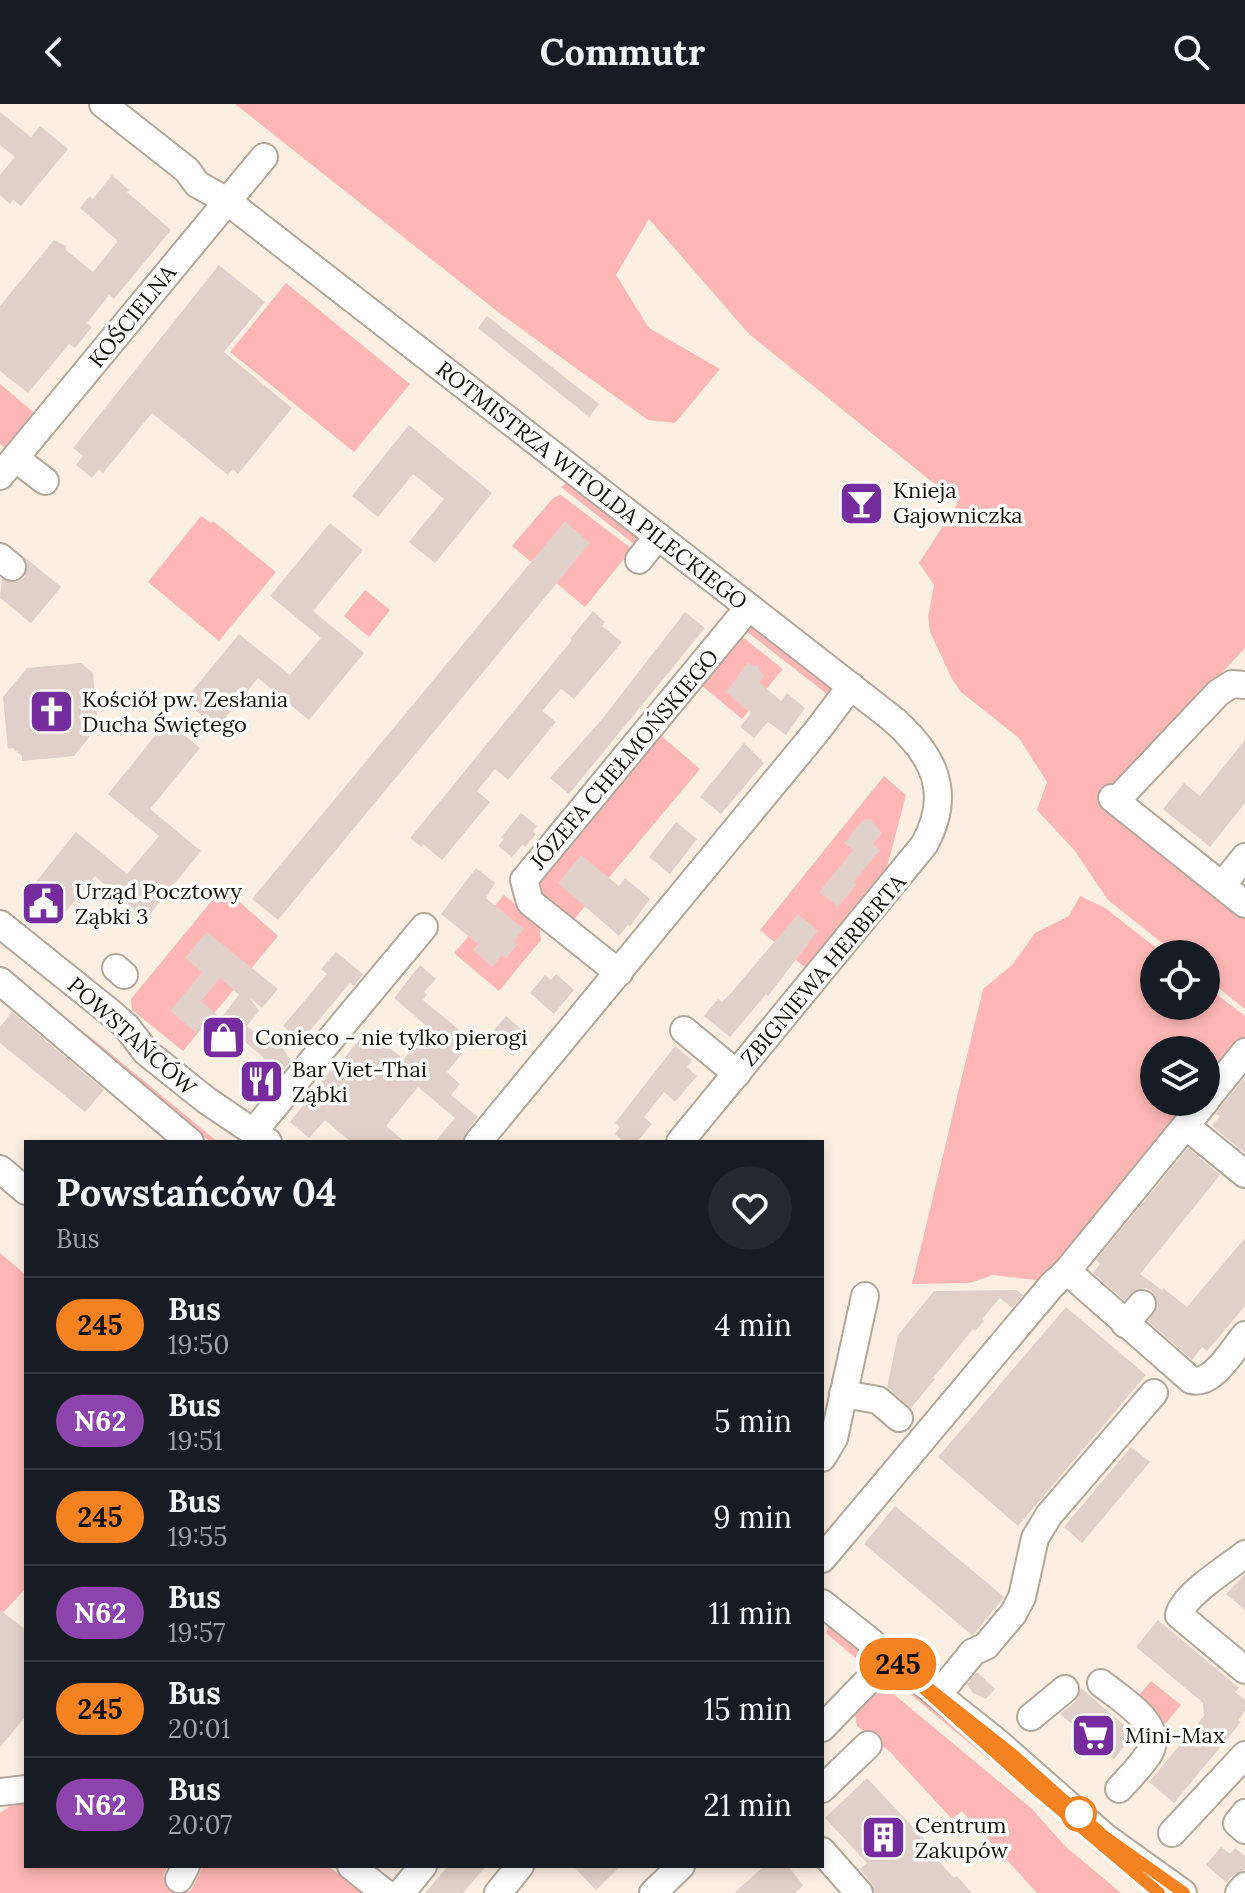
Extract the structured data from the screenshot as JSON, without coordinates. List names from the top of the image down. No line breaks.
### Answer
{"streets":{"street":["KOŚCIELNA","ROTMISTRZA WITOLDA PILECKIEGO","JÓZEFA CHEŁMOŃSKIEGO","ZBIGNIEWA HERBERTA","POWSTAŃCÓW"]},"crossings":[["KOŚCIELNA","ROTMISTRZA WITOLDA PILECKIEGO"],["ROTMISTRZA WITOLDA PILECKIEGO","JÓZEFA CHEŁMOŃSKIEGO"],["ROTMISTRZA WITOLDA PILECKIEGO","ZBIGNIEWA HERBERTA"]],"places":{"bar":["Knieja Gajowniczka"],"church":["Kościół pw. Zesłania Ducha Świętego"],"public building":["Urząd Pocztowy Ząbki 3"],"shop":["Conieco - nie tylko pierogi"],"restaurant":["Bar Viet-Thai Ząbki"],"supermarket":["Mini-Max"],"building":["Centrum Zakupów"]},"lines":["bus line 245"],"page":{"header":"Commutr","on_map":"245","heading":["Powstańców 04","Bus"],"list":[{"mark":"245","name":"Bus","note":"19:50","value":"4 min"},{"mark":"N62","name":"Bus","note":"19:51","value":"5 min"},{"mark":"245","name":"Bus","note":"19:55","value":"9 min"},{"mark":"N62","name":"Bus","note":"19:57","value":"11 min"},{"mark":"245","name":"Bus","note":"20:01","value":"15 min"},{"mark":"N62","name":"Bus","note":"20:07","value":"21 min"}]}}
